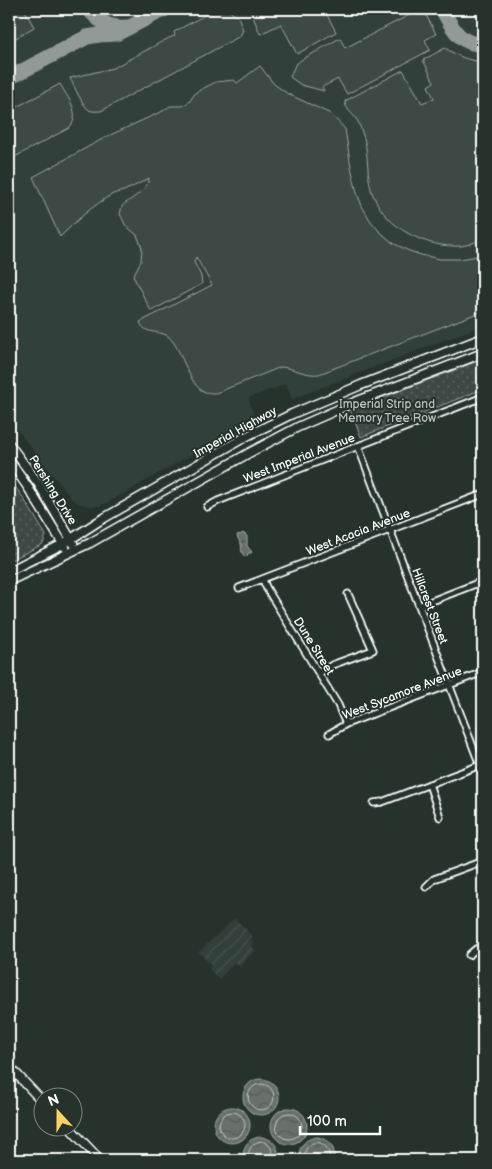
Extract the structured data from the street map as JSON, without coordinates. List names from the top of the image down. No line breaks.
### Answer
{"streets":{"main road":["Imperial Highway","Pershing Drive"],"street":["West Imperial Avenue","West Acacia Avenue","Hillcrest Street","Dune Street","West Sycamore Avenue"]},"crossings":[["Imperial Highway","Pershing Drive"],["West Imperial Avenue","Hillcrest Street"],["West Acacia Avenue","Hillcrest Street"],["West Acacia Avenue","Dune Street"],["Hillcrest Street","West Sycamore Avenue"],["Dune Street","West Sycamore Avenue"]],"parks":["Imperial Strip and Memory Tree Row"],"scale_bar":"100 m","north":"top"}
